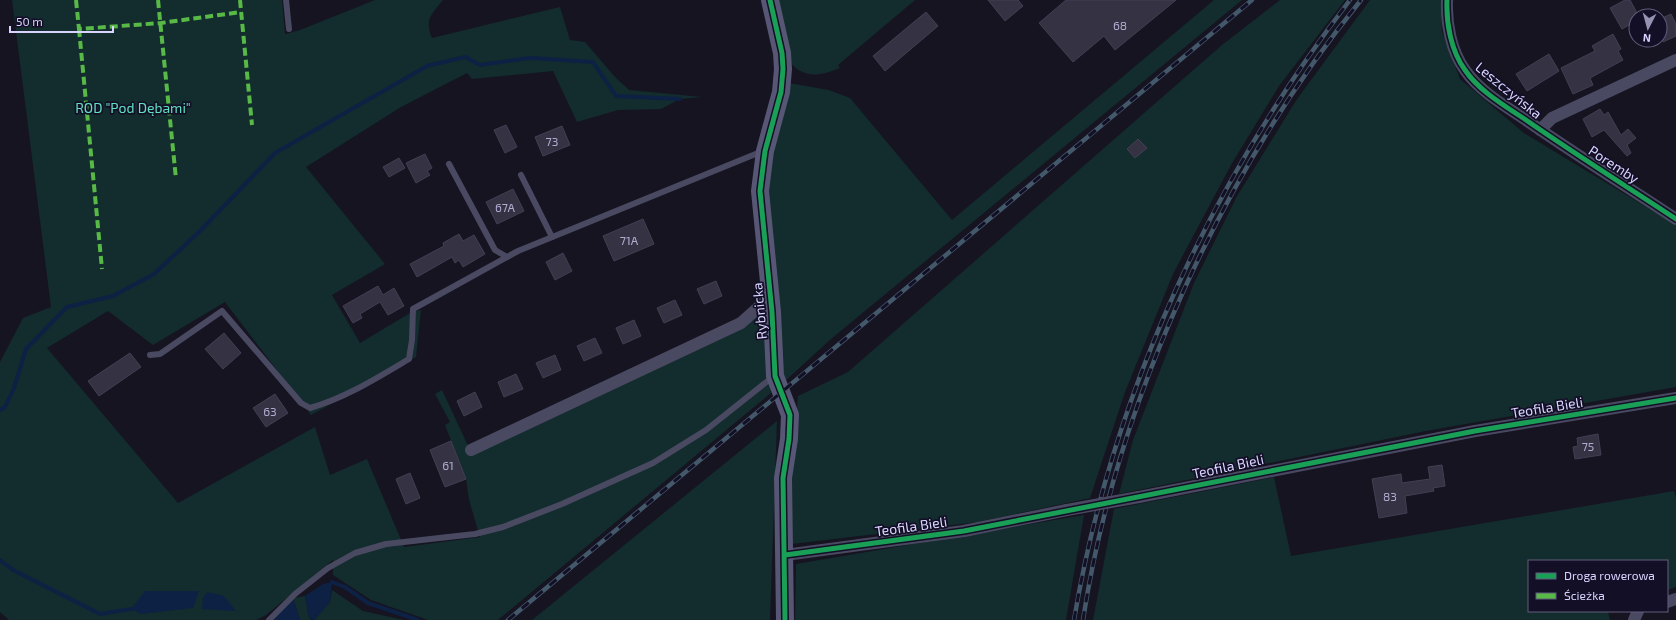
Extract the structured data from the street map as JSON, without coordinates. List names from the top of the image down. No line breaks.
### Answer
{"streets":{"street":["Leszczyńska","Poremby","Rybnicka","Teofila Bieli"]},"crossings":[["Leszczyńska","Poremby"],["Rybnicka","Teofila Bieli"]],"parks":["ROD \"Pod Dębami\""],"house_numbers":["68","73","67A","71A","63","75","61","83"],"legend":["Droga rowerowa","Ścieżka"],"scale_bar":"50 m","north":"bottom"}
